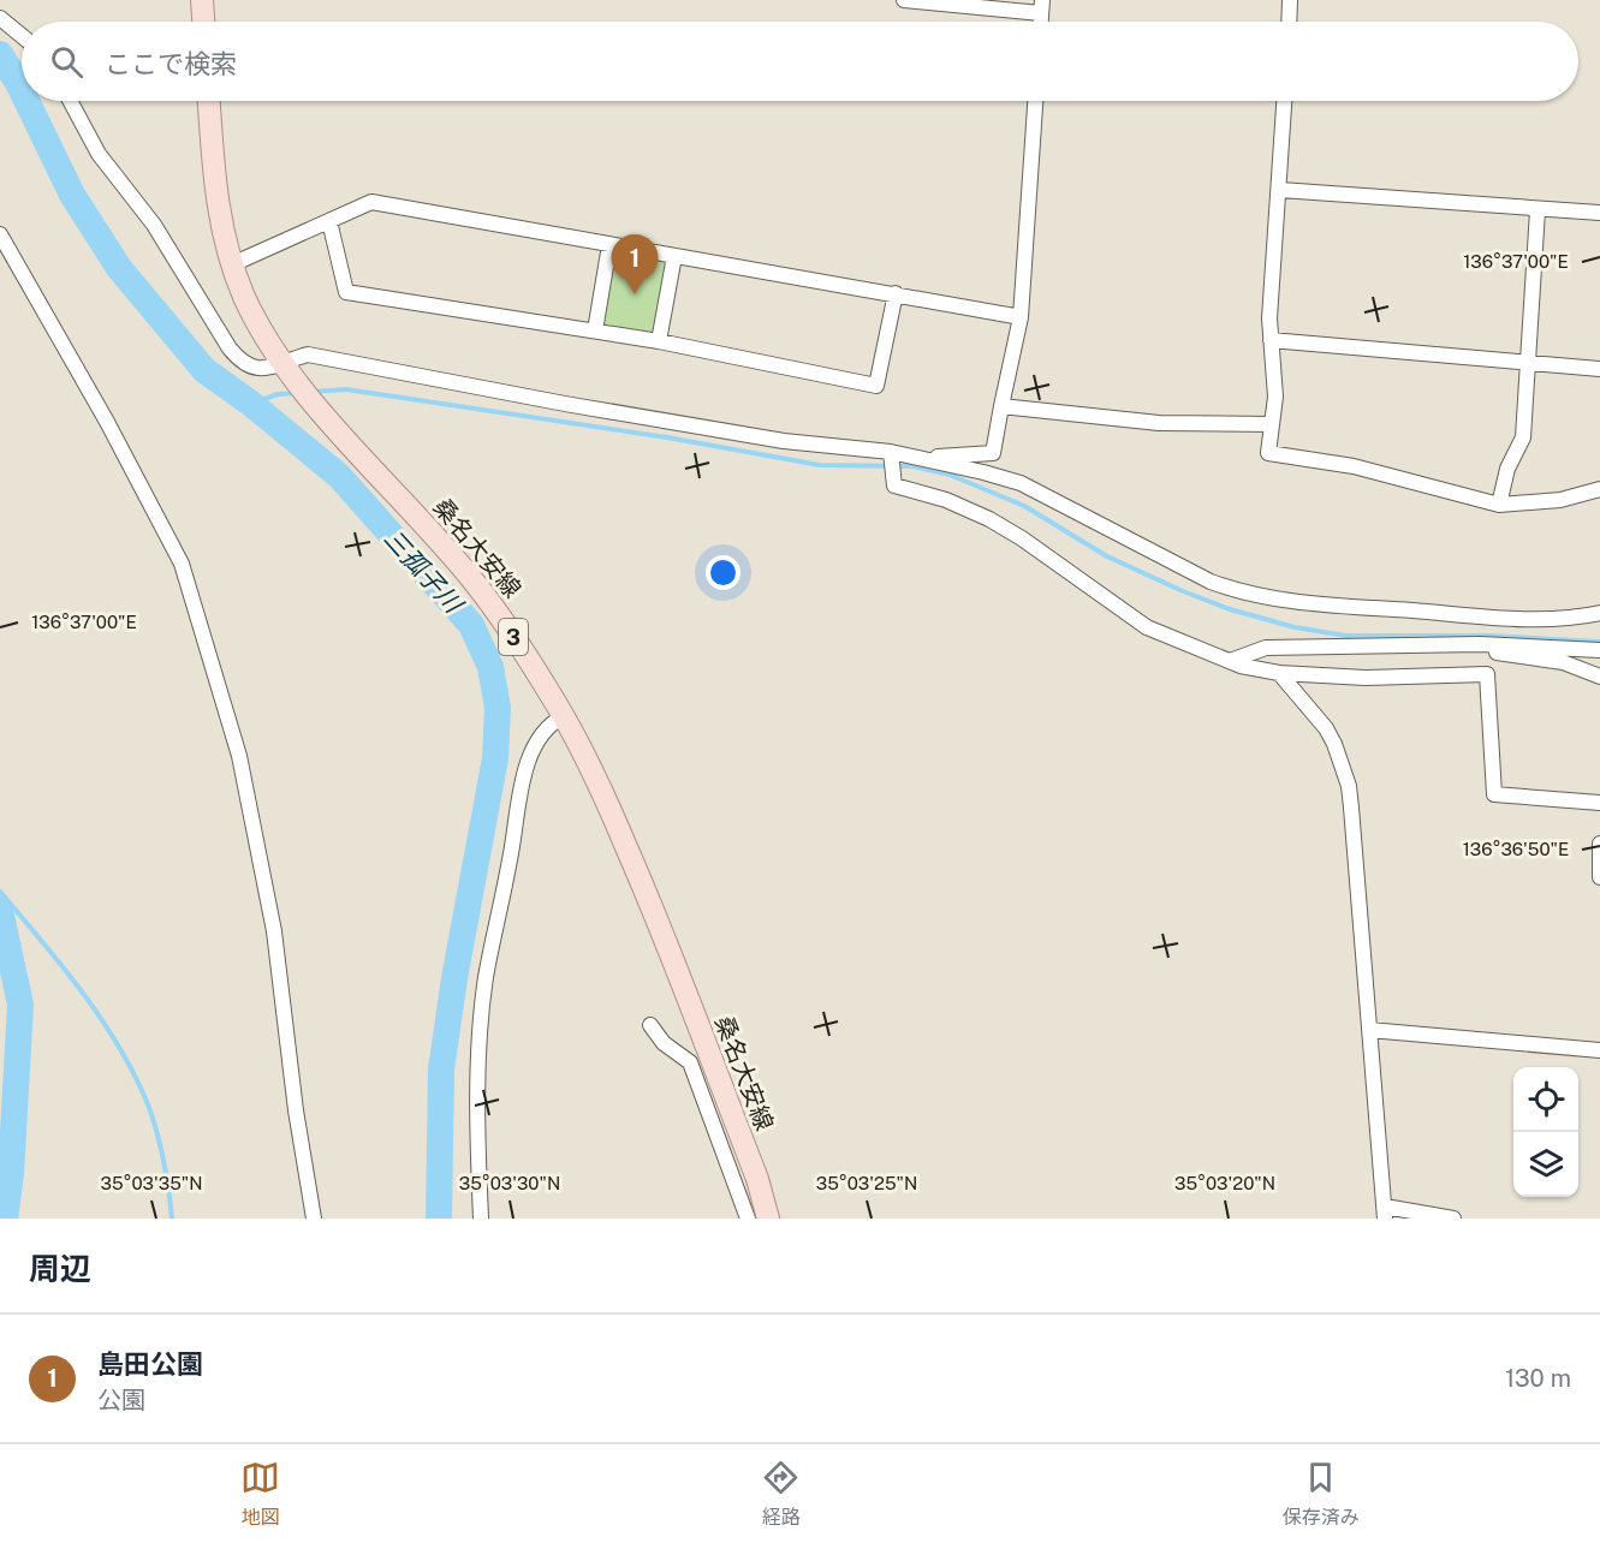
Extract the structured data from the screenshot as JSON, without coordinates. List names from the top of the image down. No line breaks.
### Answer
{"streets":{"main road":["桑名大安線","3"]},"water":["三孤子川"],"page":{"search":"ここで検索","pins":"1","heading":"周辺","list":[{"mark":"1","name":"島田公園","note":"公園","value":"130 m"}],"nav":["地図","経路","保存済み"]},"coordinates":["136°37'00\"E","136°36'50\"E","35°03'35\"N","35°03'30\"N","35°03'25\"N","35°03'20\"N"]}
